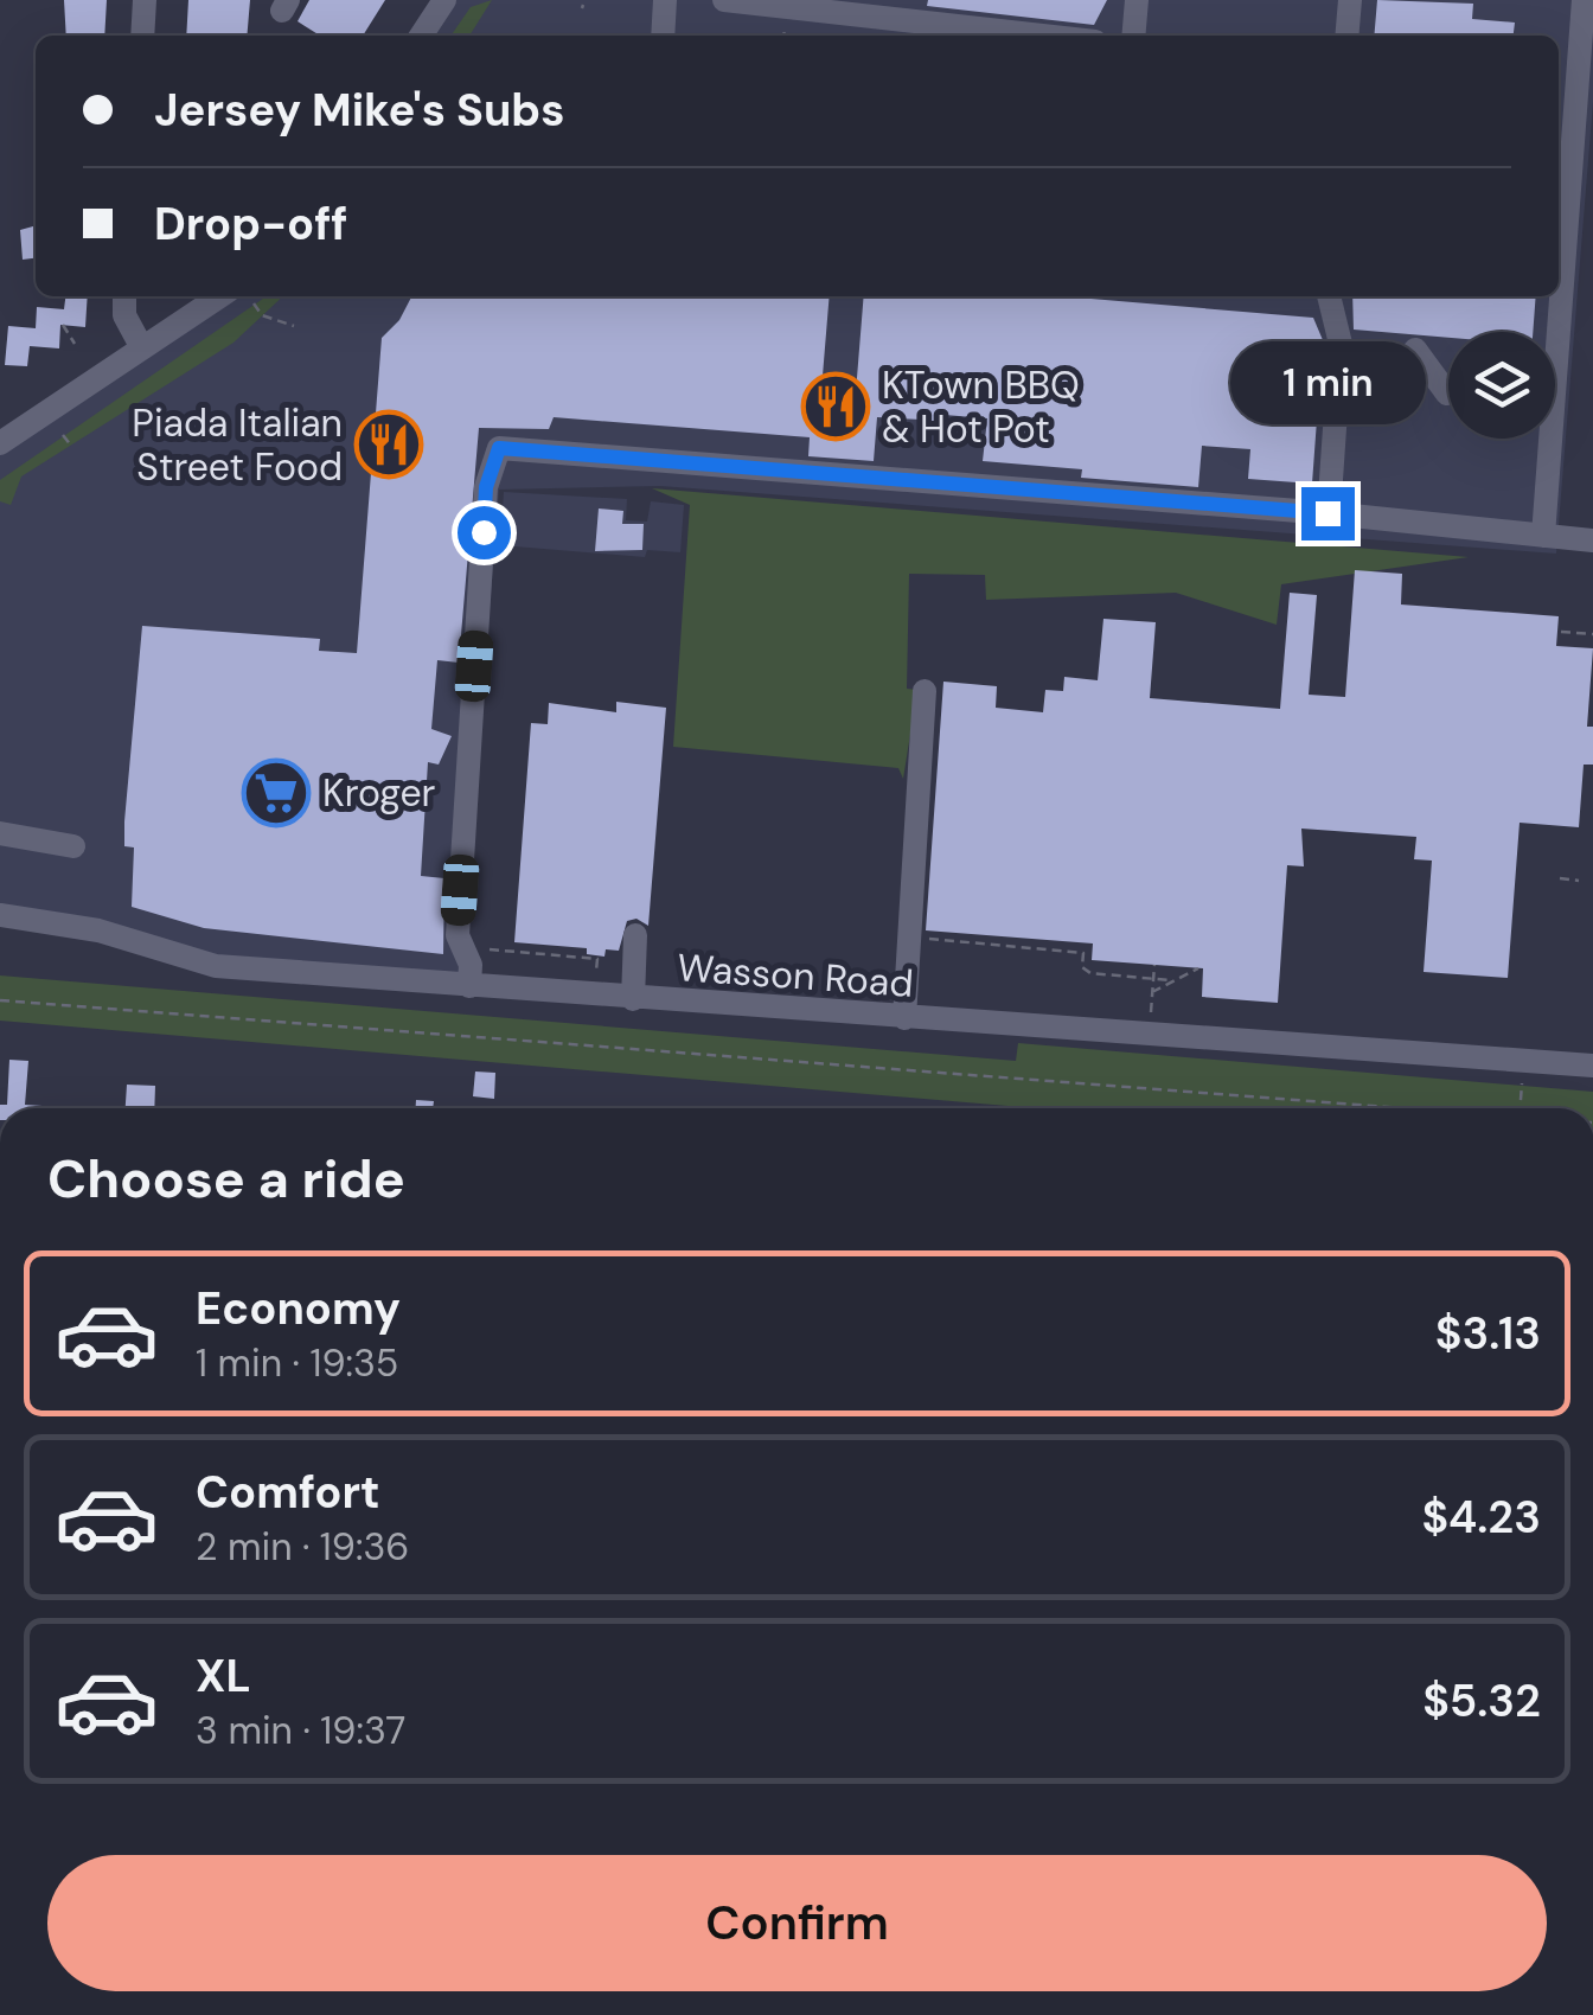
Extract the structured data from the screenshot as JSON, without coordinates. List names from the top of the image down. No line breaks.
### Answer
{"streets":{"street":["Wasson Road"]},"places":{"restaurant":["KTown BBQ & Hot Pot","Piada Italian Street Food"],"supermarket":["Kroger"]},"page":{"banner":["Jersey Mike's Subs","Drop-off"],"bubble":"1 min","heading":"Choose a ride","list":[{"name":"Economy","note":"1 min · 19:35","value":"$3.13"},{"name":"Comfort","note":"2 min · 19:36","value":"$4.23"},{"name":"XL","note":"3 min · 19:37","value":"$5.32"}],"buttons":"Confirm"}}
